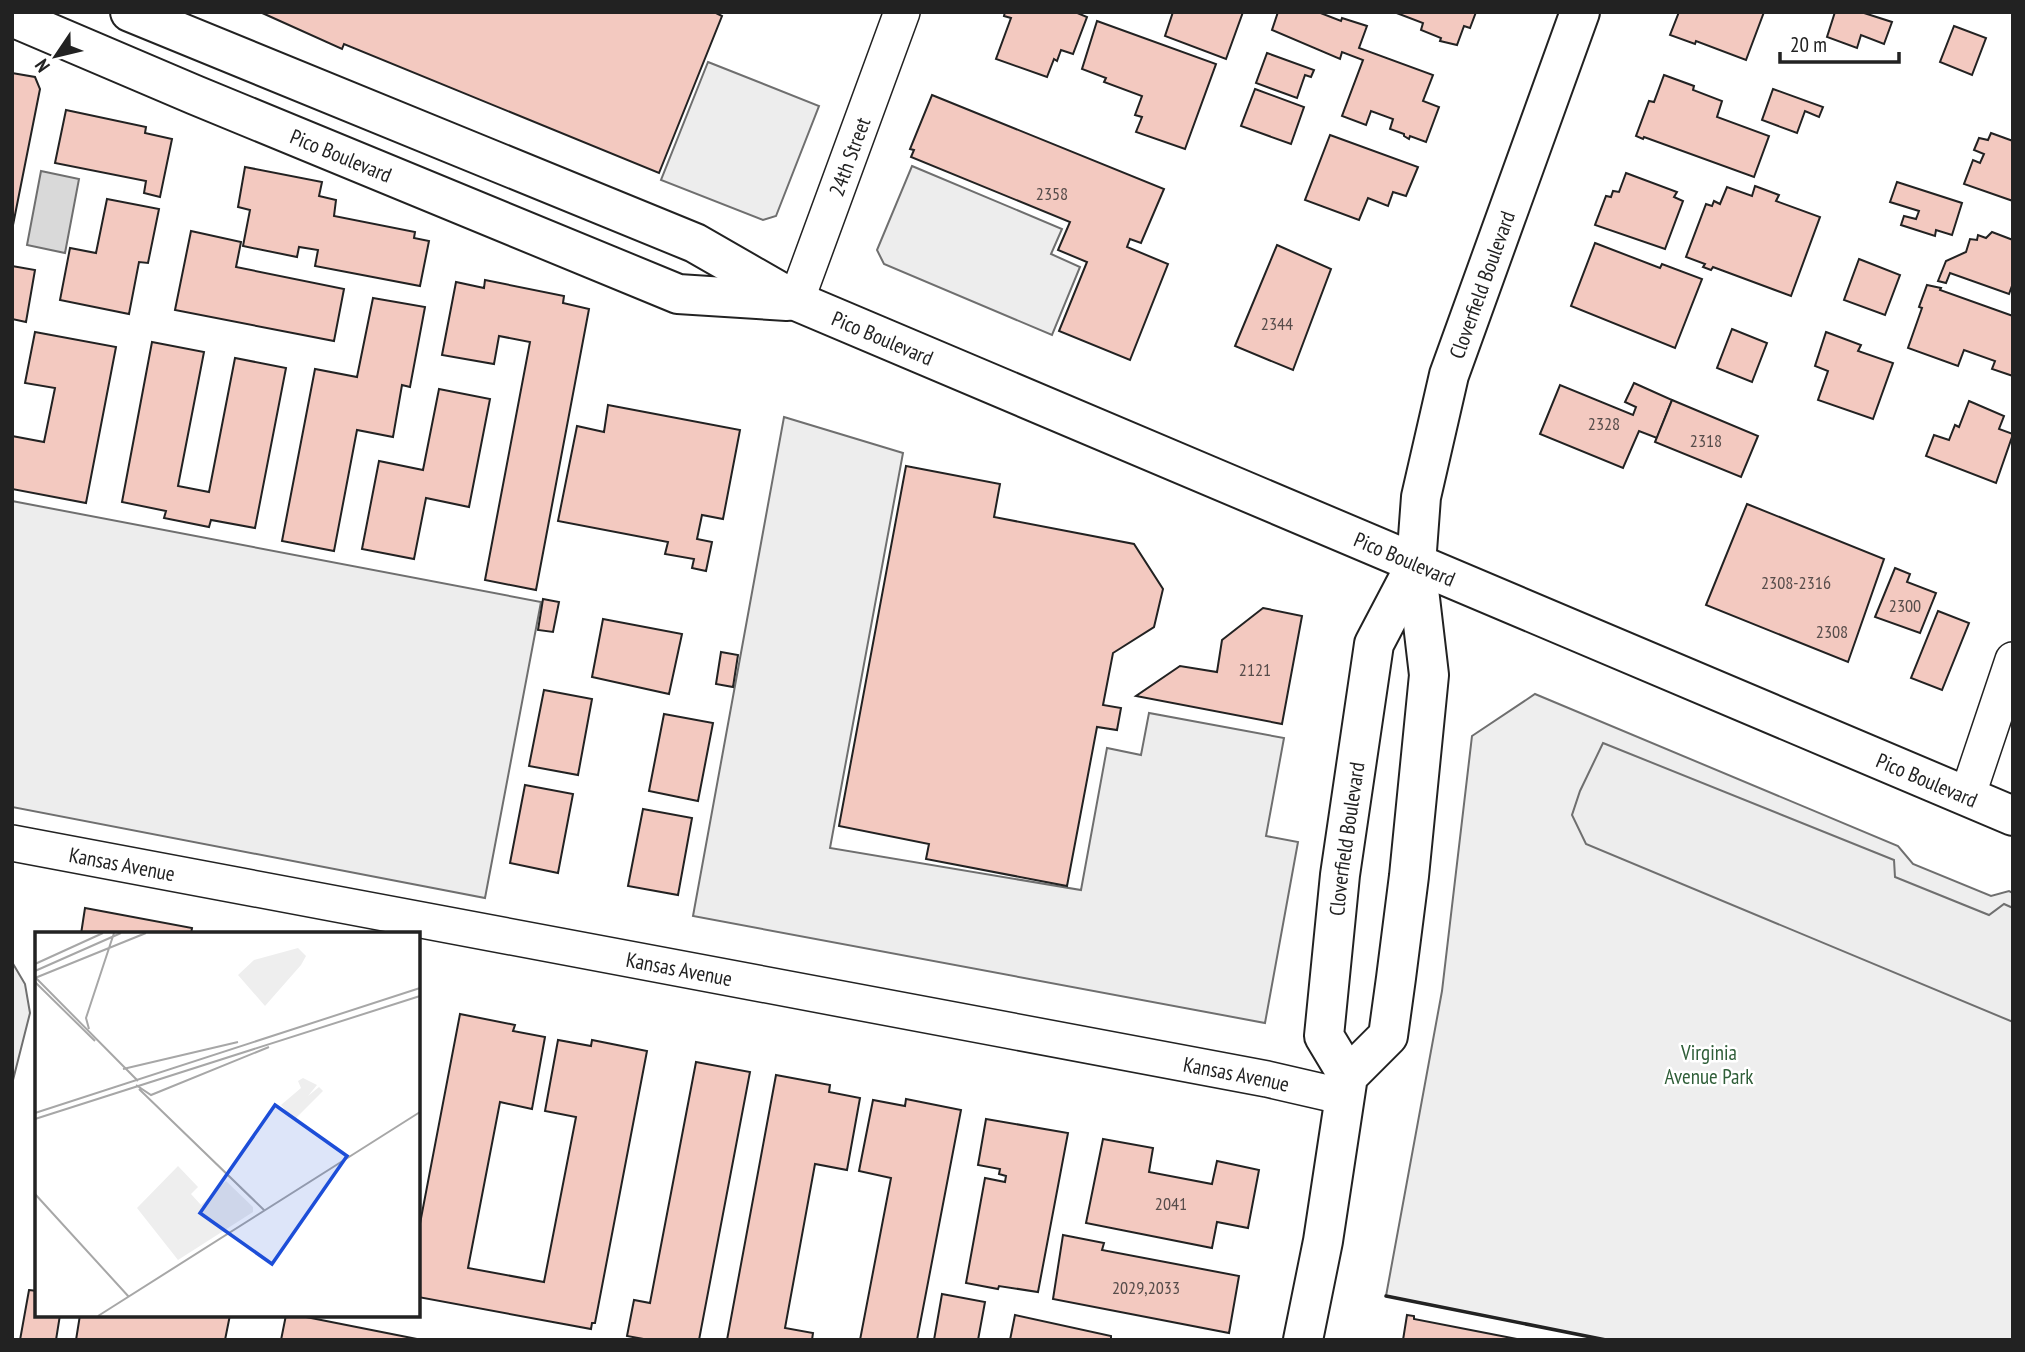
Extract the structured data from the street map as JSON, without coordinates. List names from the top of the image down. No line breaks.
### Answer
{"streets":{"main road":["Pico Boulevard","Cloverfield Boulevard"],"street":["24th Street","Kansas Avenue"]},"crossings":[["Pico Boulevard","24th Street"],["Pico Boulevard","Cloverfield Boulevard"],["Cloverfield Boulevard","Kansas Avenue"]],"parks":["Virginia Avenue Park"],"house_numbers":["2358","2344","2328","2318","2308-2316","2300","2308","2121","2041","2029,2033"],"scale_bar":"20 m","north":"bottom left"}
